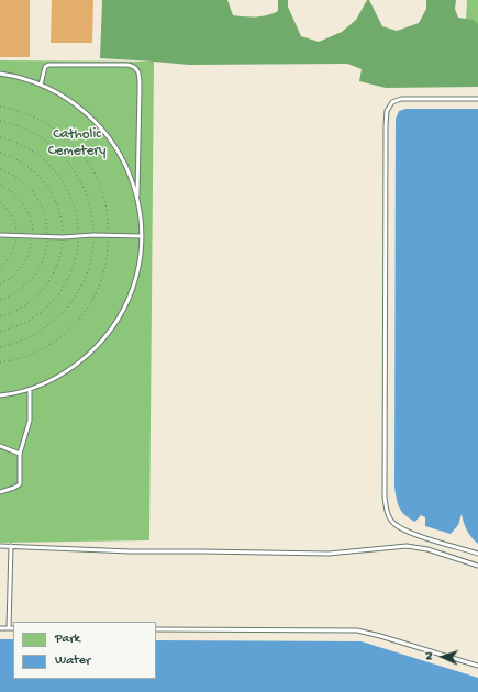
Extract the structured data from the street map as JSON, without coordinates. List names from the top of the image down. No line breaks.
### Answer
{"parks":["Catholic Cemetery"],"legend":["Park","Water"],"north":"left"}
